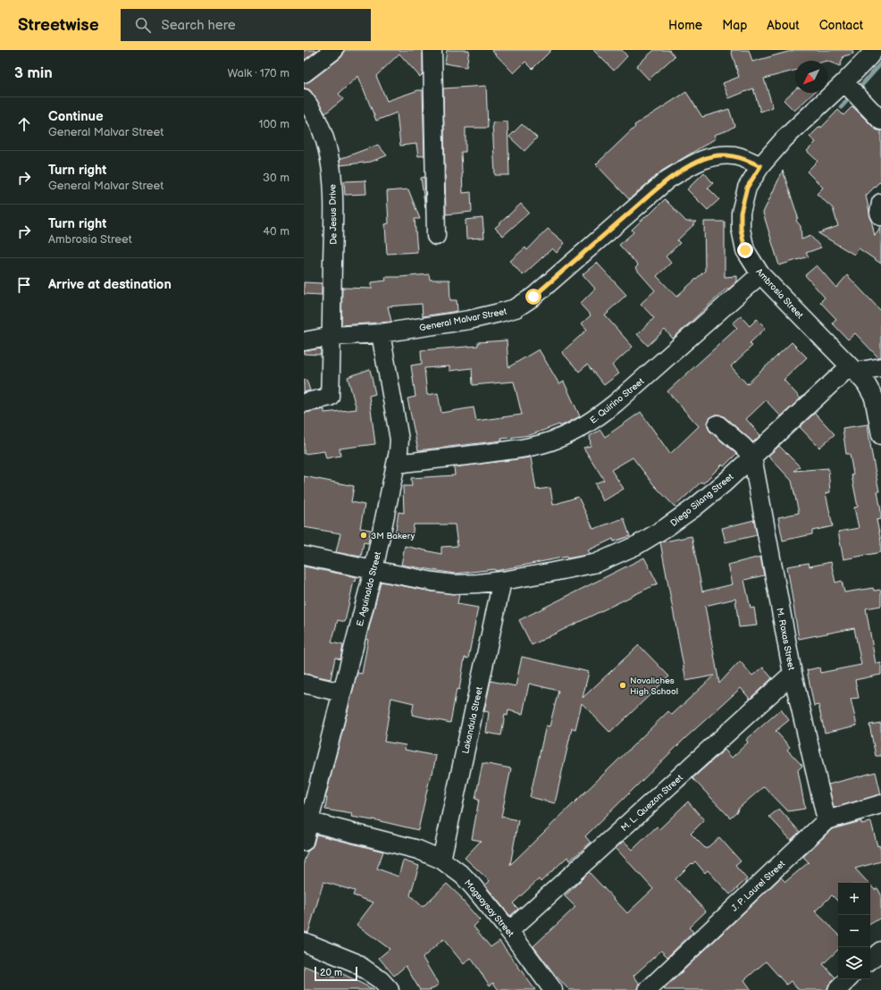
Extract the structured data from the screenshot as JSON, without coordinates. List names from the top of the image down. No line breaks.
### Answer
{"streets":{"street":["De Jesus Drive","Ambrosia Street","General Malvar Street","E. Quirino Street","Diego Silang Street","E. Aguinaldo Street","M. Roxas Street","Lakandula Street","M. L. Quezon Street","J. P. Laurel Street","Magsaysay Street"]},"crossings":[["De Jesus Drive","General Malvar Street"],["Ambrosia Street","General Malvar Street"],["Ambrosia Street","E. Quirino Street"],["Ambrosia Street","Diego Silang Street"],["General Malvar Street","E. Aguinaldo Street"],["E. Quirino Street","E. Aguinaldo Street"],["Diego Silang Street","E. Aguinaldo Street"],["Diego Silang Street","M. Roxas Street"],["Diego Silang Street","Lakandula Street"],["E. Aguinaldo Street","Magsaysay Street"],["M. Roxas Street","M. L. Quezon Street"],["M. Roxas Street","J. P. Laurel Street"],["Lakandula Street","Magsaysay Street"],["M. L. Quezon Street","Magsaysay Street"]],"places":["3M Bakery","Novaliches High School"],"scale_bar":"20 m","north":"bottom left","page":{"header":"Streetwise","search":"Search here","nav":["Home","Map","About","Contact"],"heading":["3 min","Walk · 170 m"],"list":[["Continue","General Malvar Street","100 m"],["Turn right","General Malvar Street","30 m"],["Turn right","Ambrosia Street","40 m"],"Arrive at destination"],"map_buttons":["+","−"],"scale":"20 m"}}
